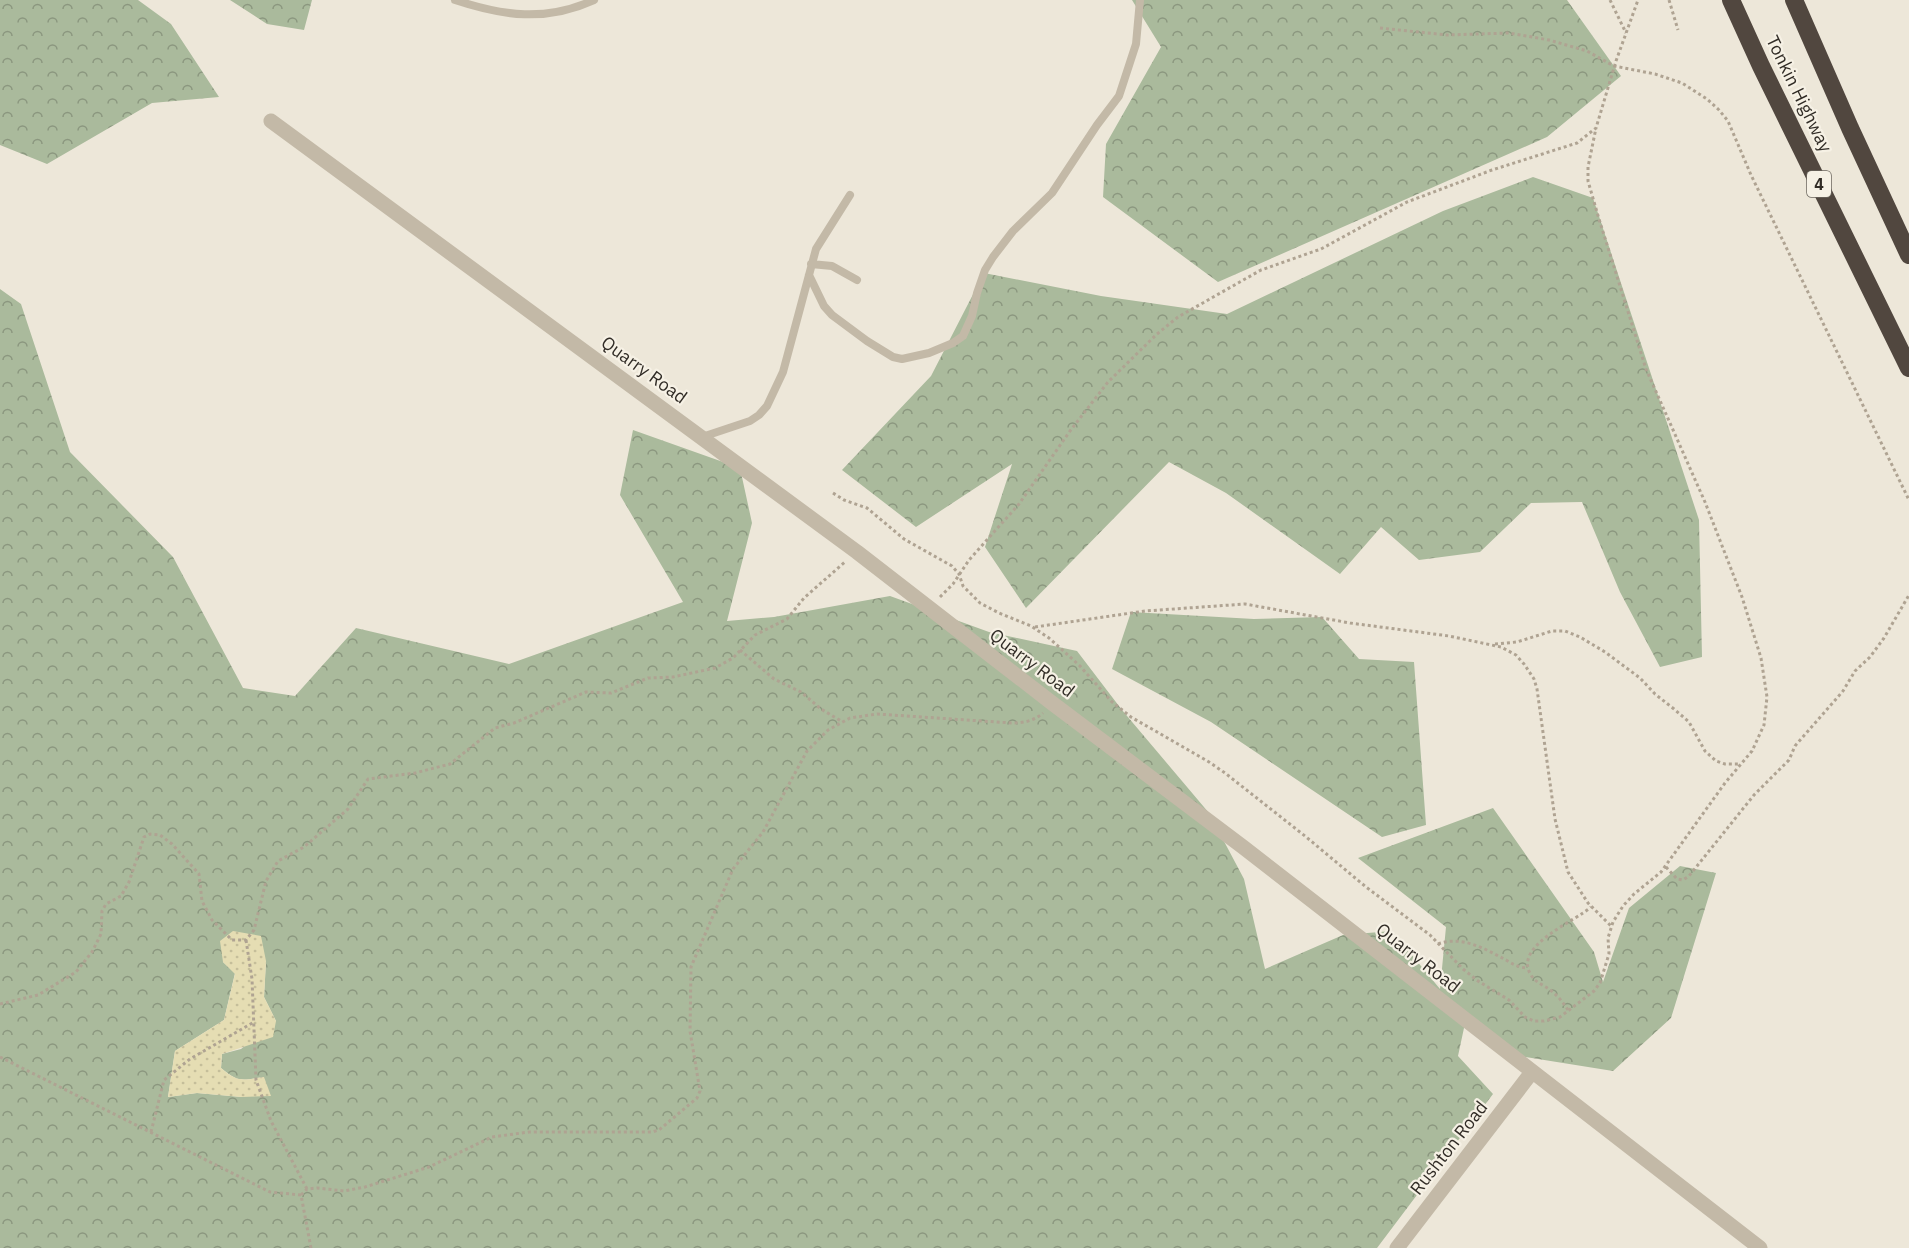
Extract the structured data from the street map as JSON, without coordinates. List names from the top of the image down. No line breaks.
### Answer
{"streets":{"highway":["Tonkin Highway","4"],"street":["Quarry Road","Rushton Road"]},"crossings":[["Quarry Road","Rushton Road"]]}
